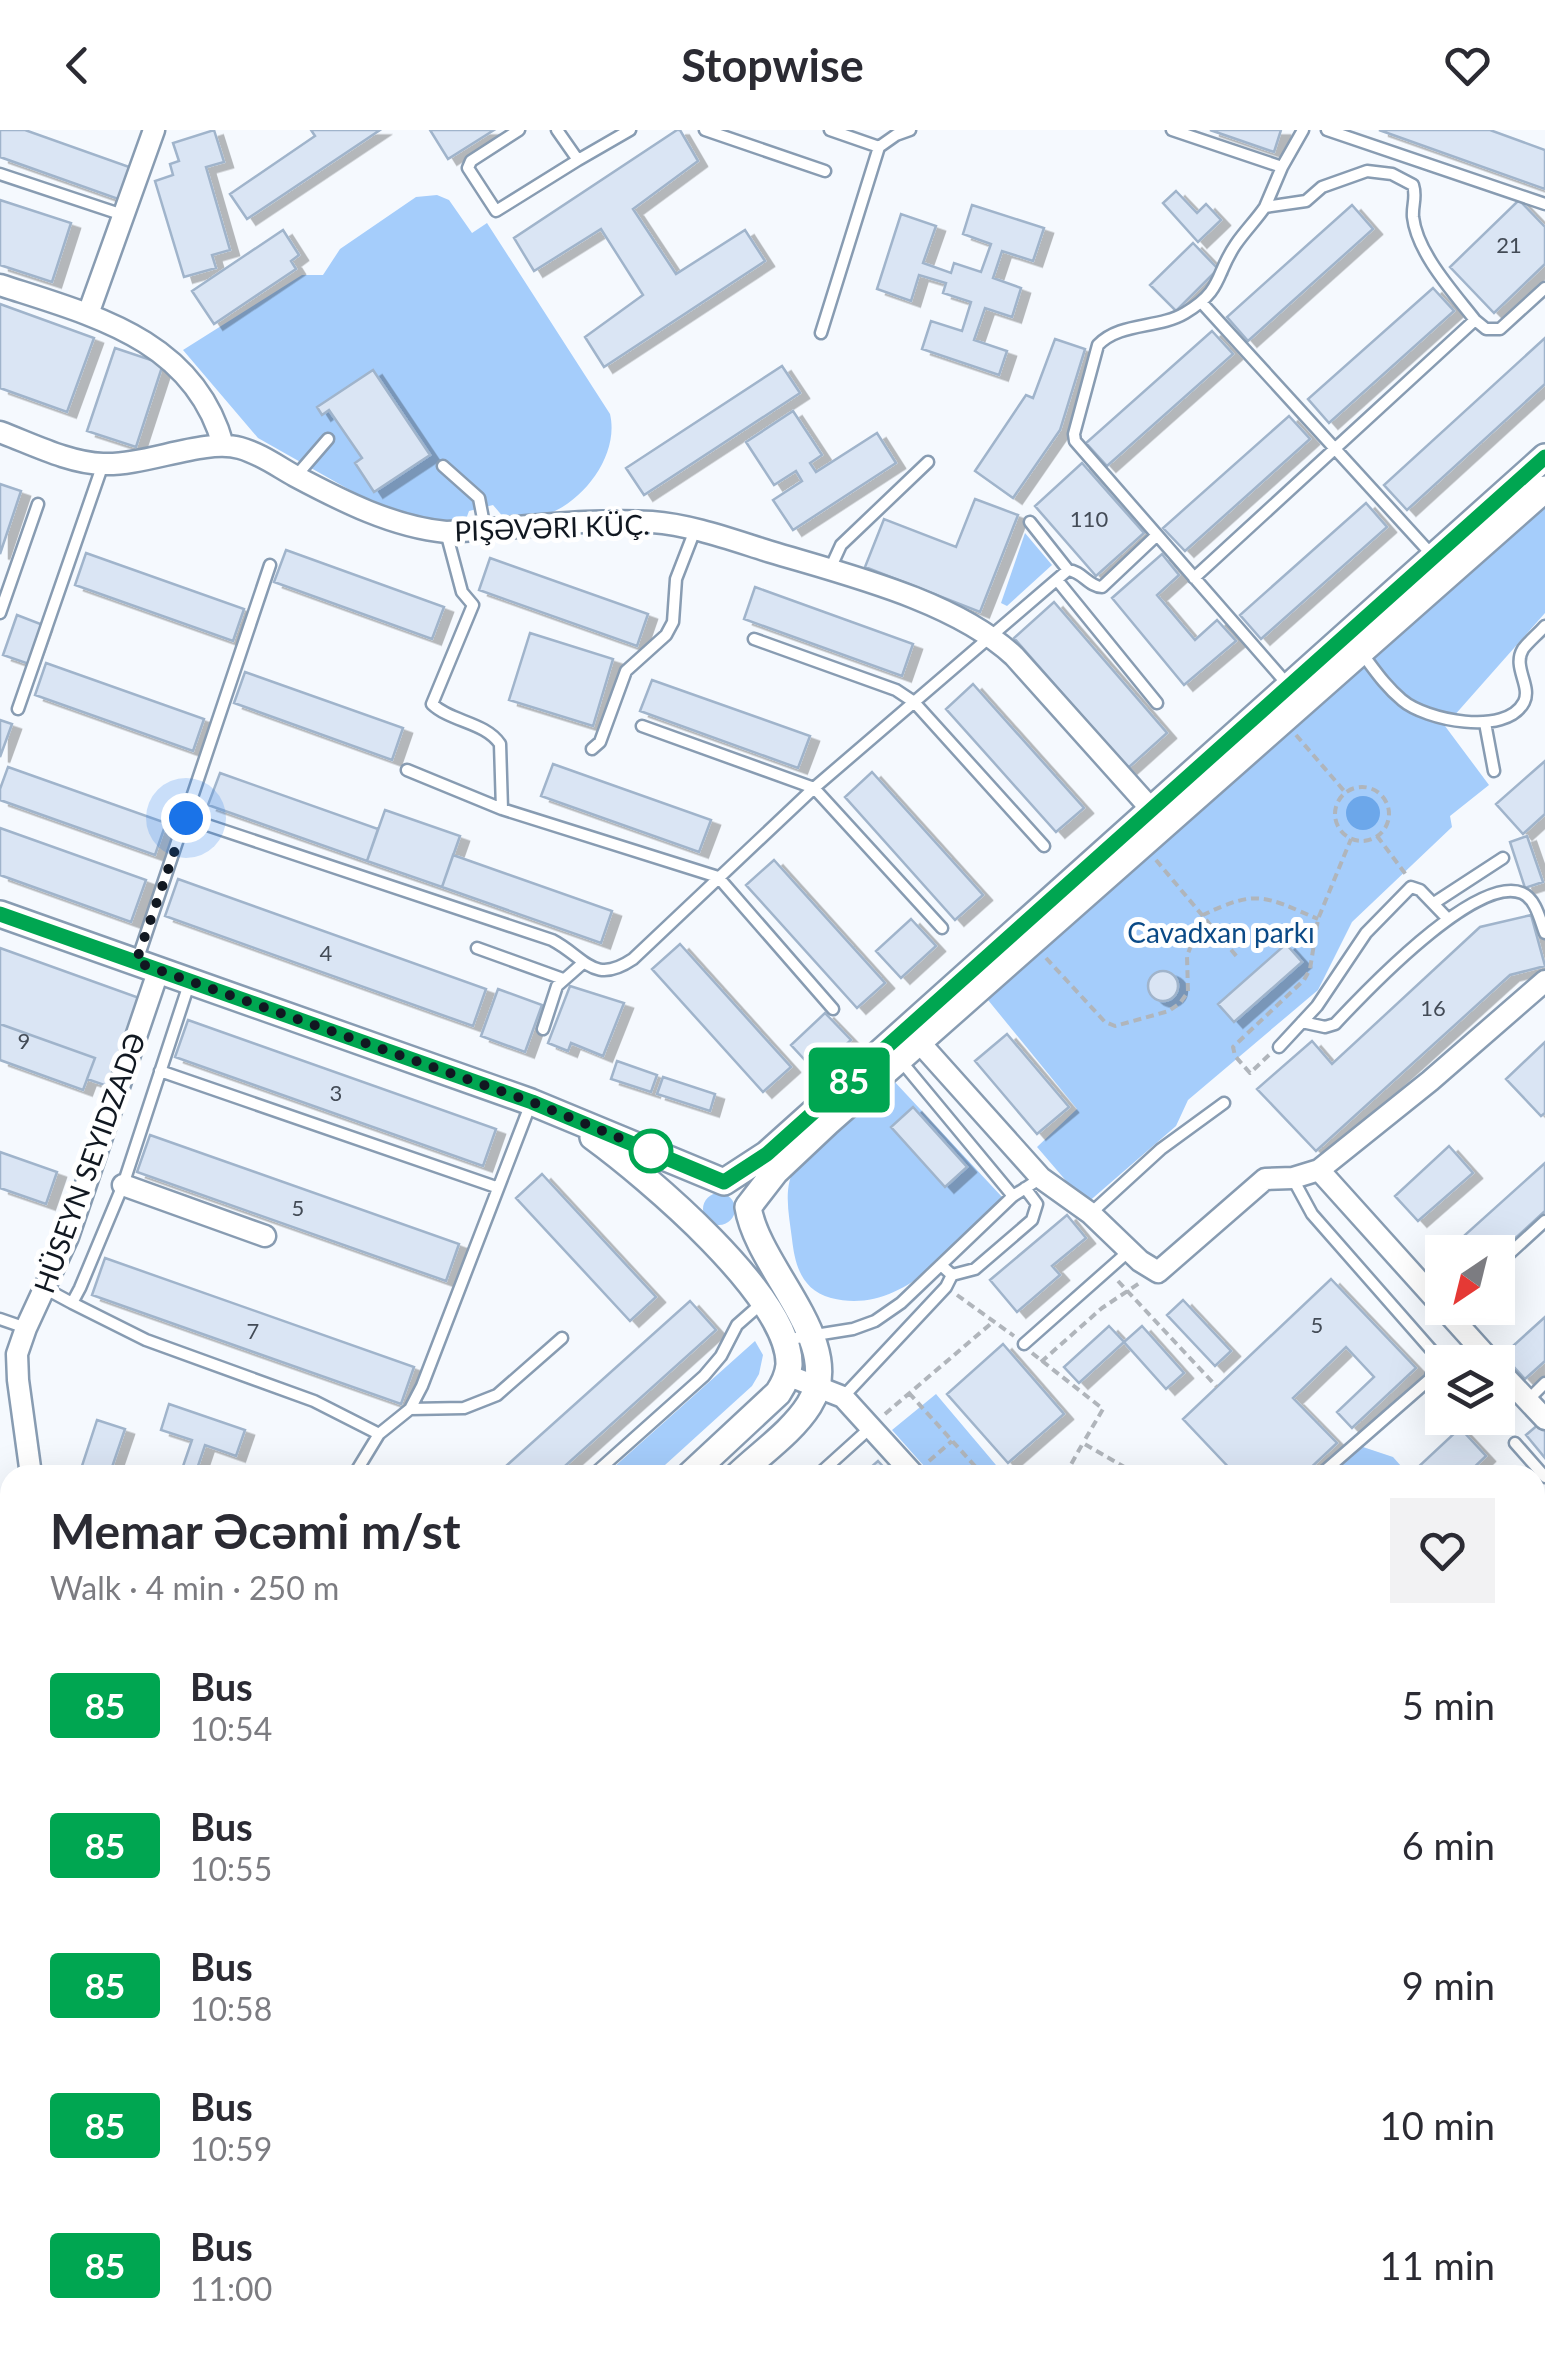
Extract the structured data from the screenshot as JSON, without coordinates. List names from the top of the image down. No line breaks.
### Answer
{"streets":{"street":["PIŞƏVƏRI KÜÇ.","HÜSEYN SEYIDZADƏ"]},"parks":["Cavadxan parkı"],"lines":["bus line 85"],"house_numbers":["21","110","4","16","9","3","5","5","7"],"north":"bottom left","page":{"header":"Stopwise","on_map":"85","heading":["Memar Əcəmi m/st","Walk · 4 min · 250 m"],"list":[{"mark":"85","name":"Bus","note":"10:54","value":"5 min"},{"mark":"85","name":"Bus","note":"10:55","value":"6 min"},{"mark":"85","name":"Bus","note":"10:58","value":"9 min"},{"mark":"85","name":"Bus","note":"10:59","value":"10 min"},{"mark":"85","name":"Bus","note":"11:00","value":"11 min"}]}}
